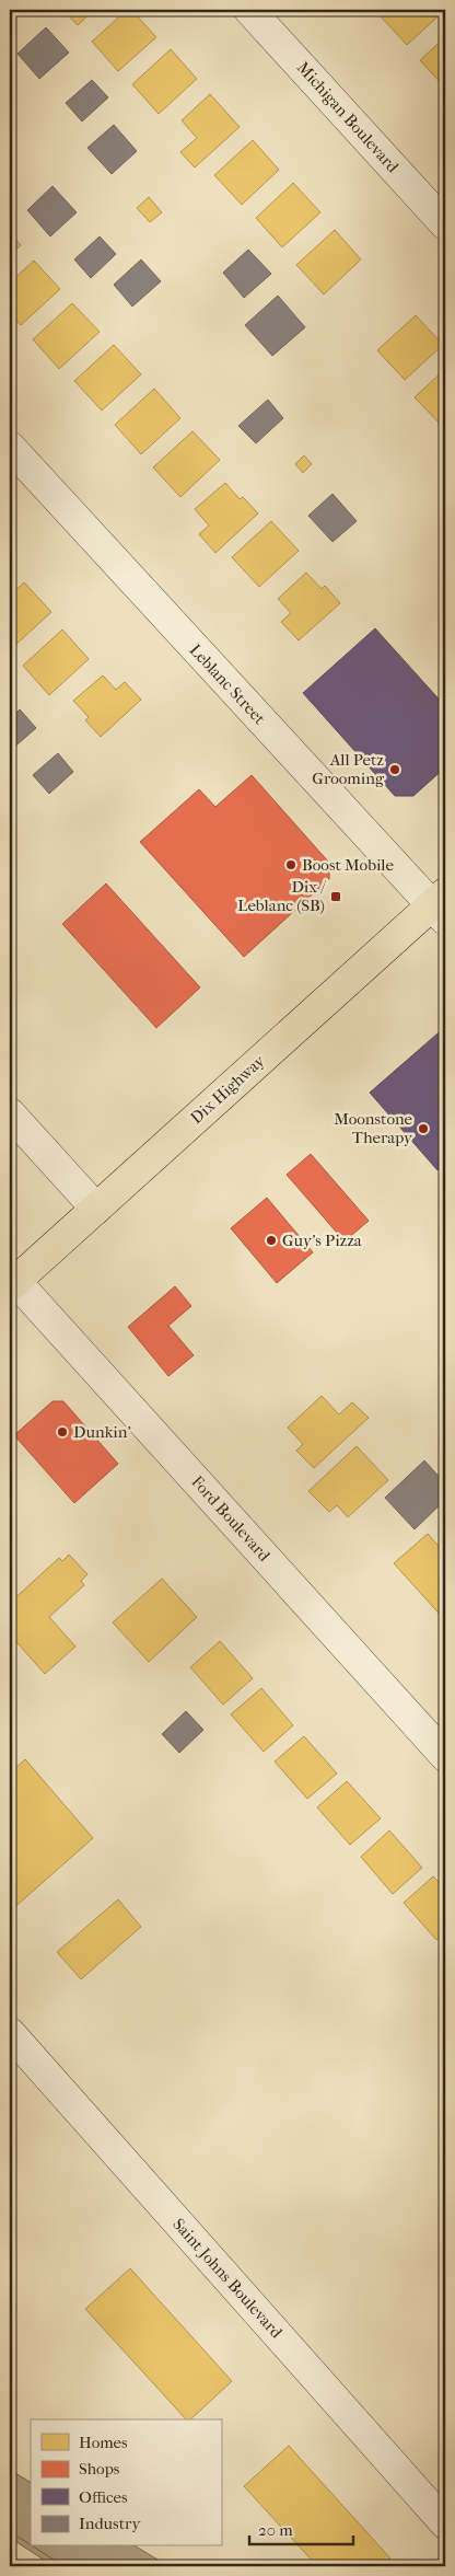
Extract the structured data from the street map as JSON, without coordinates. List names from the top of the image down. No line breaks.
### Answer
{"streets":{"main road":["Dix Highway"],"street":["Michigan Boulevard","Leblanc Street","Ford Boulevard","Saint Johns Boulevard"]},"crossings":[["Leblanc Street","Dix Highway"],["Dix Highway","Ford Boulevard"]],"places":{"other":["All Petz Grooming","Boost Mobile","Moonstone Therapy","Guy's Pizza","Dunkin'"],"transit":["Dix / Leblanc (SB)"]},"legend":["Homes","Shops","Offices","Industry"],"scale_bar":"20 m"}
